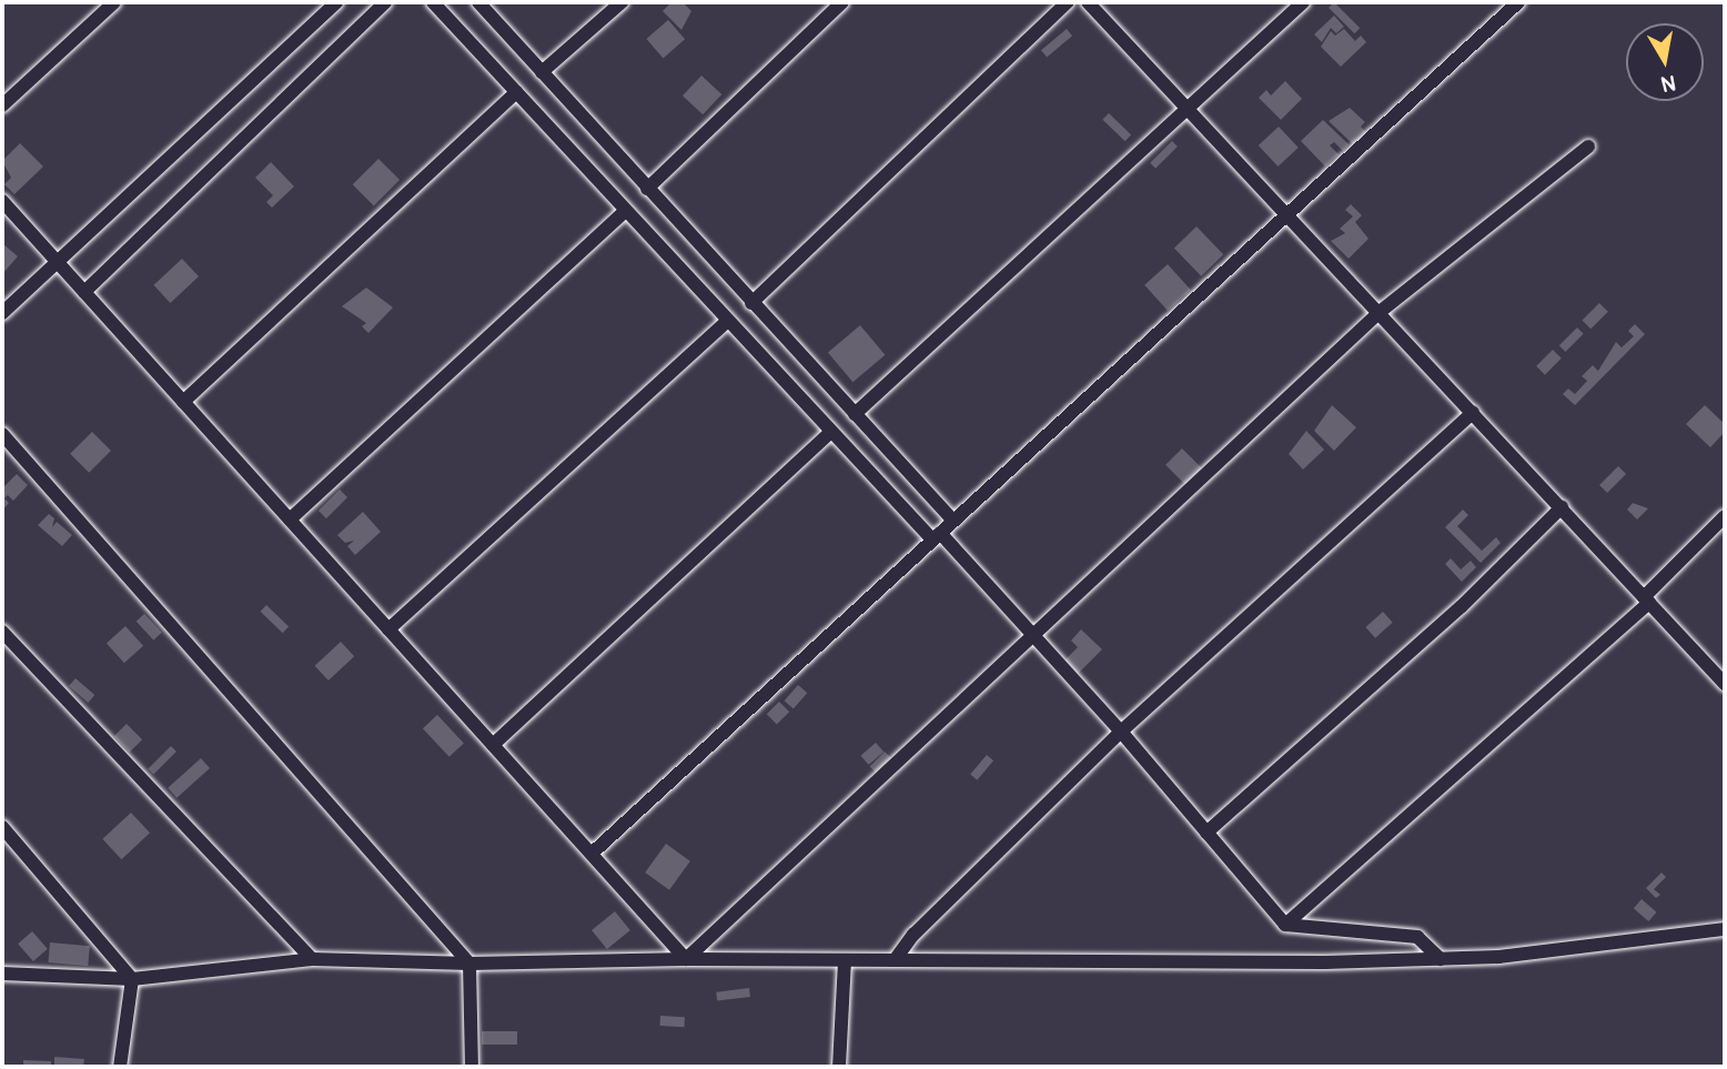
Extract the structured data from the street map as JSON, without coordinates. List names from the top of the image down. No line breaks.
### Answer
{"north":"bottom"}
